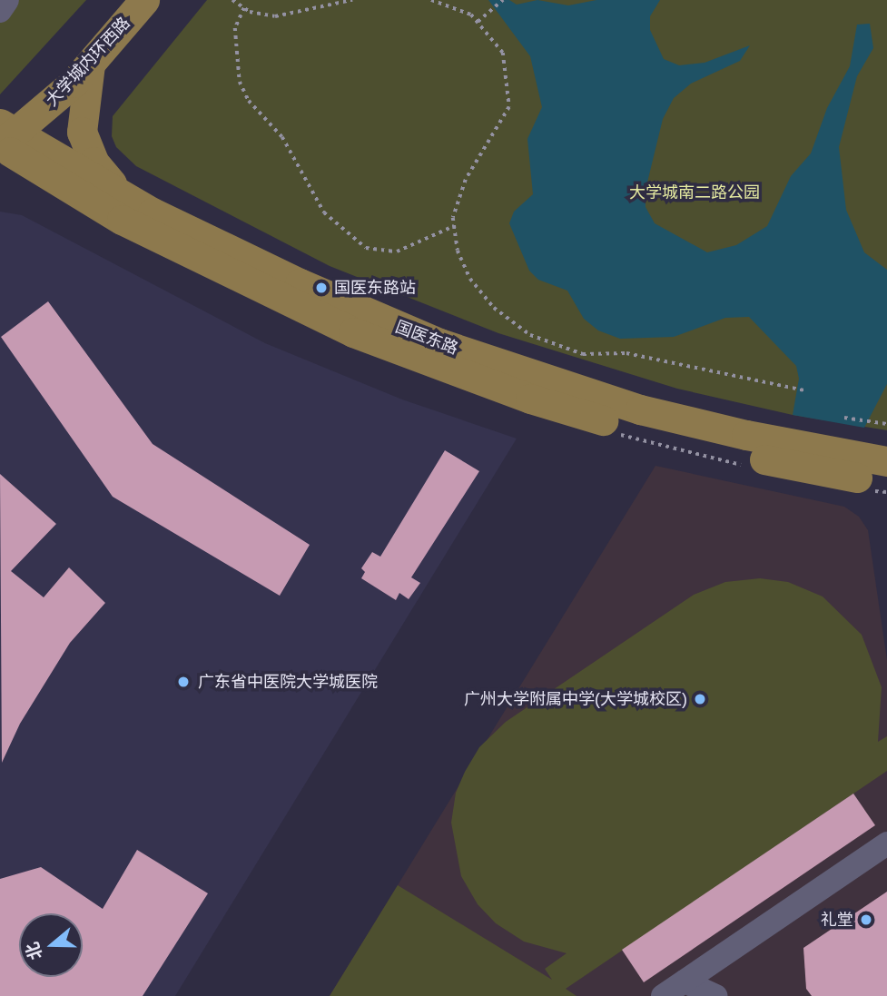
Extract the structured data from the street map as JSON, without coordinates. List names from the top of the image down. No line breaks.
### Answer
{"streets":{"main road":["大学城内环西路","国医东路"]},"crossings":[["大学城内环西路","国医东路"]],"parks":["大学城南二路公园"],"places":["国医东路站","广东省中医院大学城医院","广州大学附属中学(大学城校区)","礼堂"],"north":"left"}
